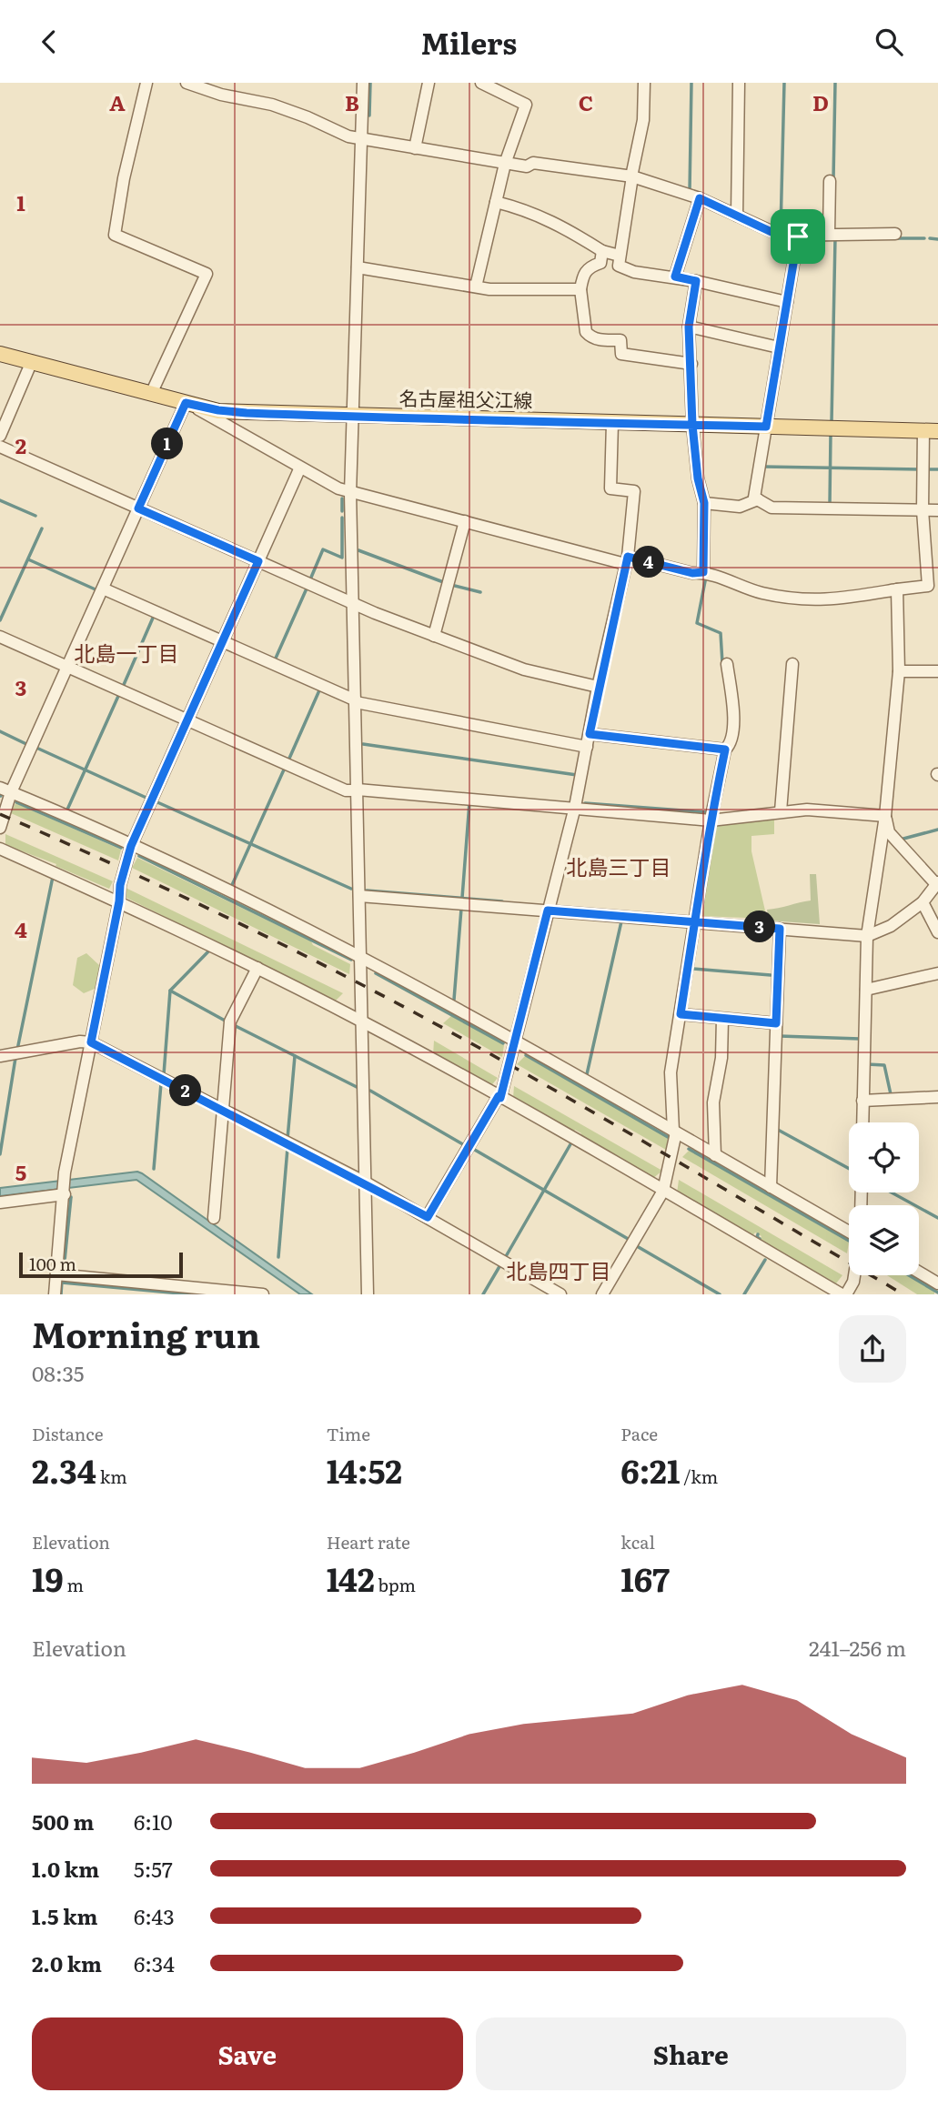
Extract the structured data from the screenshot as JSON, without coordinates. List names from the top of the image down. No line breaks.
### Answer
{"streets":{"main road":["名古屋祖父江線"]},"districts":["北島一丁目","北島三丁目","北島四丁目"],"scale_bar":"100 m","page":{"header":"Milers","pins":["1","4","3","2"],"scale":"100 m","heading":["Morning run","08:35"],"stats":[["Distance","2.34 km"],["Time","14:52"],["Pace","6:21 /km"],["Elevation","19 m"],["Heart rate","142 bpm"],["kcal","167"]],"chart":["Elevation","241–256 m"],"list":[{"name":"500 m","note":"6:10"},{"name":"1.0 km","note":"5:57"},{"name":"1.5 km","note":"6:43"},{"name":"2.0 km","note":"6:34"}],"buttons":["Save","Share"]},"grid":{"columns":["A","B","C","D"],"rows":["1","2","3","4","5"]}}
